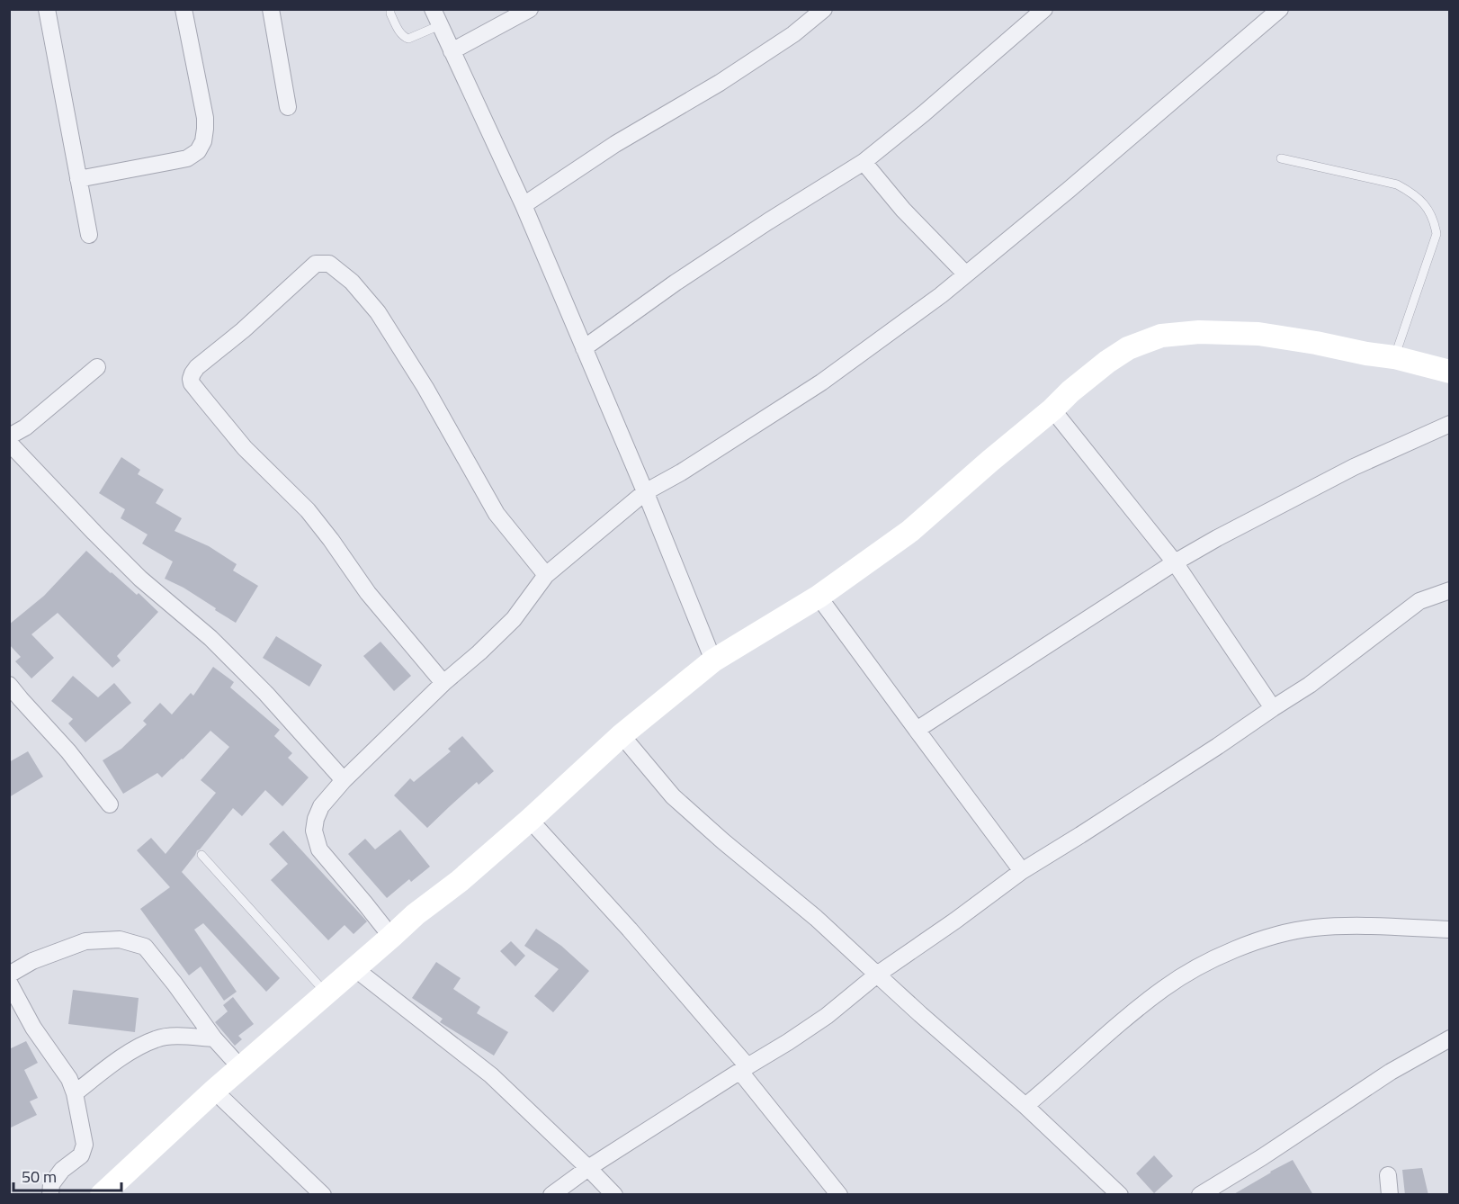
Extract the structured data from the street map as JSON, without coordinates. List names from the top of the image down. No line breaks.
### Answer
{"scale_bar":"50 m"}
